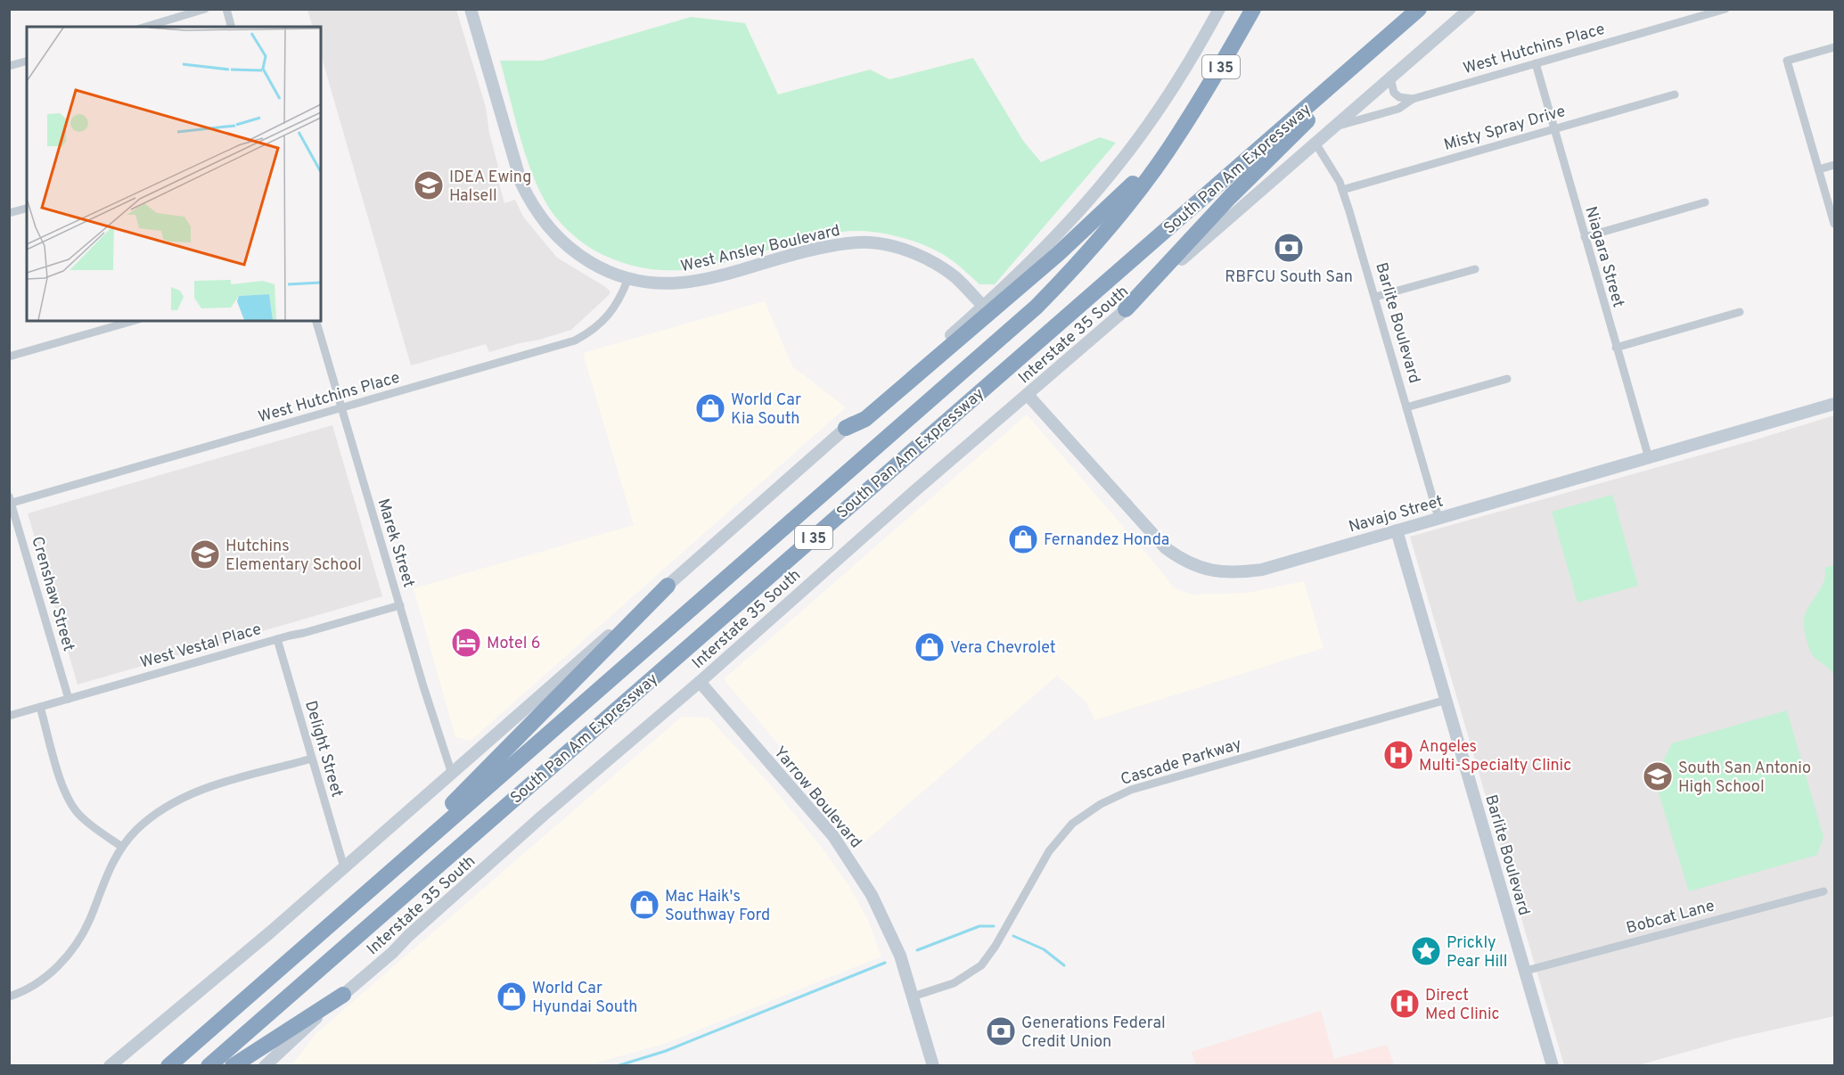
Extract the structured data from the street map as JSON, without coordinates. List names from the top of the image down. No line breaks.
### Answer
{"streets":{"highway":["I 35","South Pan Am Expressway"],"main road":["West Ansley Boulevard","Barlite Boulevard","Interstate 35 South","Navajo Street","Yarrow Boulevard"],"street":["West Hutchins Place","Misty Spray Drive","Niagara Street","Marek Street","Crenshaw Street","West Vestal Place","Delight Street","Cascade Parkway","Bobcat Lane"]},"crossings":[["West Hutchins Place","West Ansley Boulevard"],["West Hutchins Place","Niagara Street"],["West Hutchins Place","Interstate 35 South"],["West Hutchins Place","Marek Street"],["West Hutchins Place","Crenshaw Street"],["Misty Spray Drive","Niagara Street"],["Misty Spray Drive","Barlite Boulevard"],["Niagara Street","Navajo Street"],["Barlite Boulevard","Interstate 35 South"],["Barlite Boulevard","Navajo Street"],["Barlite Boulevard","Cascade Parkway"],["Barlite Boulevard","Bobcat Lane"],["Interstate 35 South","Navajo Street"],["Interstate 35 South","Yarrow Boulevard"],["Marek Street","West Vestal Place"],["Crenshaw Street","West Vestal Place"],["West Vestal Place","Delight Street"],["Cascade Parkway","Yarrow Boulevard"]],"places":{"school or university":["IDEA Ewing Halsell","Hutchins Elementary School","South San Antonio High School"],"bank":["RBFCU South San","Generations Federal Credit Union"],"shop":["World Car Kia South","Fernandez Honda","Vera Chevrolet","Mac Haik's Southway Ford","World Car Hyundai South"],"hotel":["Motel 6"],"hospital":["Angeles Multi-Specialty Clinic","Direct Med Clinic"],"place":["Prickly Pear Hill"]}}
